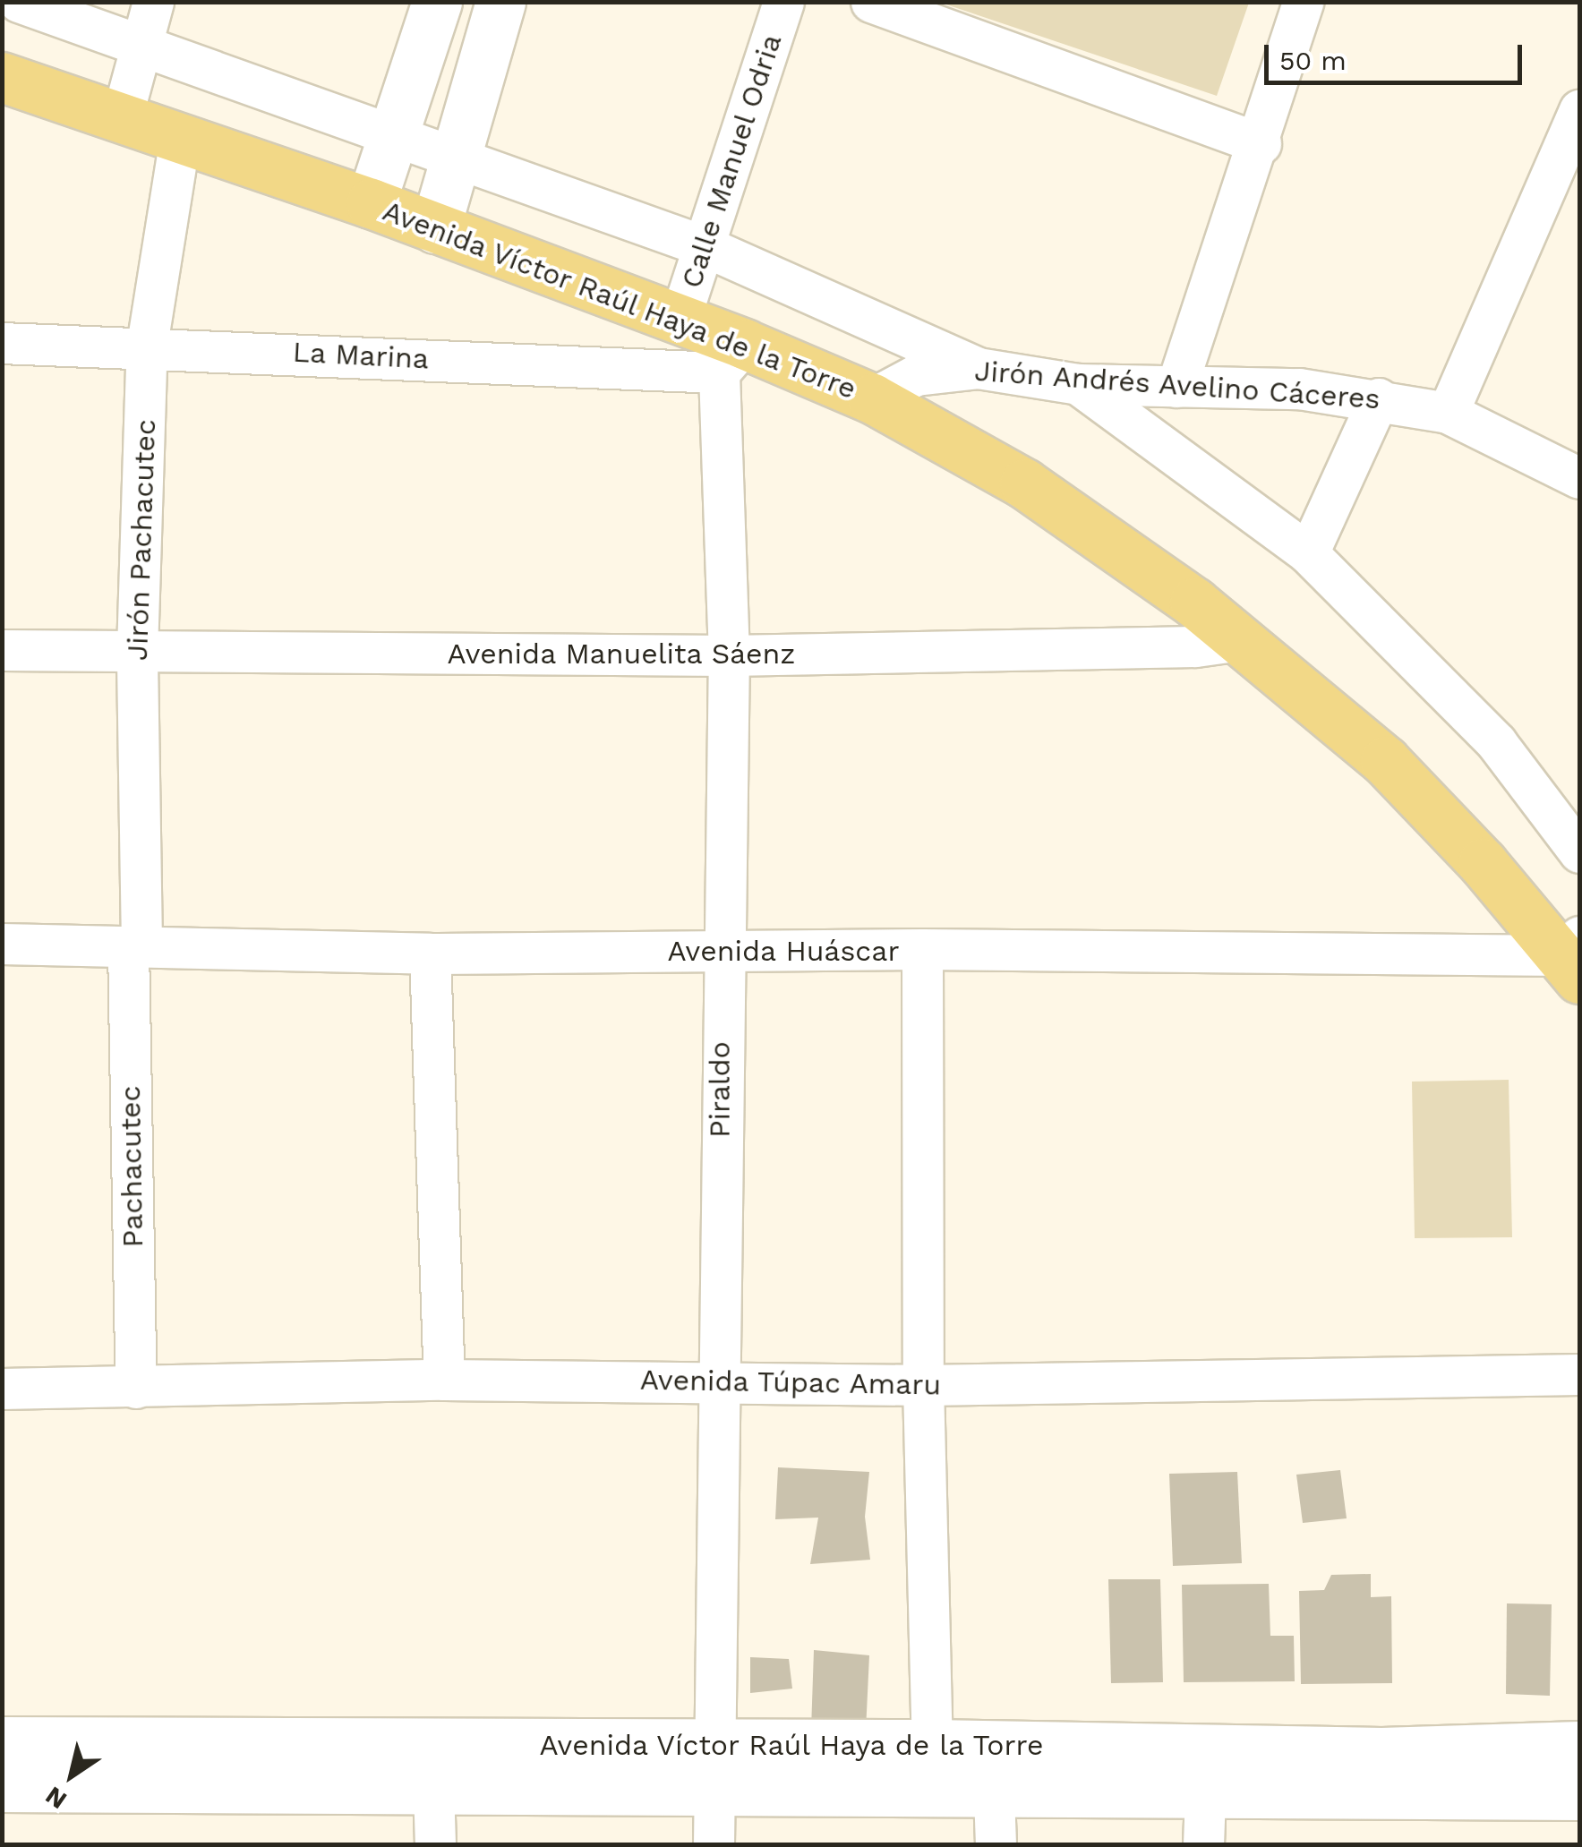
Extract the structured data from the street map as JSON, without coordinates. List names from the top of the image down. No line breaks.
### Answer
{"streets":{"main road":["Avenida Víctor Raúl Haya de la Torre"],"street":["Calle Manuel Odria","La Marina","Jirón Andrés Avelino Cáceres","Jirón Pachacutec","Avenida Manuelita Sáenz","Avenida Huáscar","Piraldo","Pachacutec","Avenida Túpac Amaru"]},"crossings":[["Calle Manuel Odria","Avenida Víctor Raúl Haya de la Torre"],["Avenida Víctor Raúl Haya de la Torre","La Marina"],["Avenida Víctor Raúl Haya de la Torre","Jirón Andrés Avelino Cáceres"],["Avenida Víctor Raúl Haya de la Torre","Jirón Pachacutec"],["Avenida Víctor Raúl Haya de la Torre","Avenida Manuelita Sáenz"],["Avenida Víctor Raúl Haya de la Torre","Avenida Huáscar"],["Avenida Víctor Raúl Haya de la Torre","Piraldo"],["La Marina","Jirón Pachacutec"],["La Marina","Piraldo"],["Jirón Pachacutec","Avenida Manuelita Sáenz"],["Jirón Pachacutec","Avenida Huáscar"],["Jirón Pachacutec","Pachacutec"],["Avenida Manuelita Sáenz","Piraldo"],["Avenida Huáscar","Piraldo"],["Avenida Huáscar","Pachacutec"],["Piraldo","Avenida Túpac Amaru"],["Pachacutec","Avenida Túpac Amaru"]],"scale_bar":"50 m","north":"bottom left"}
